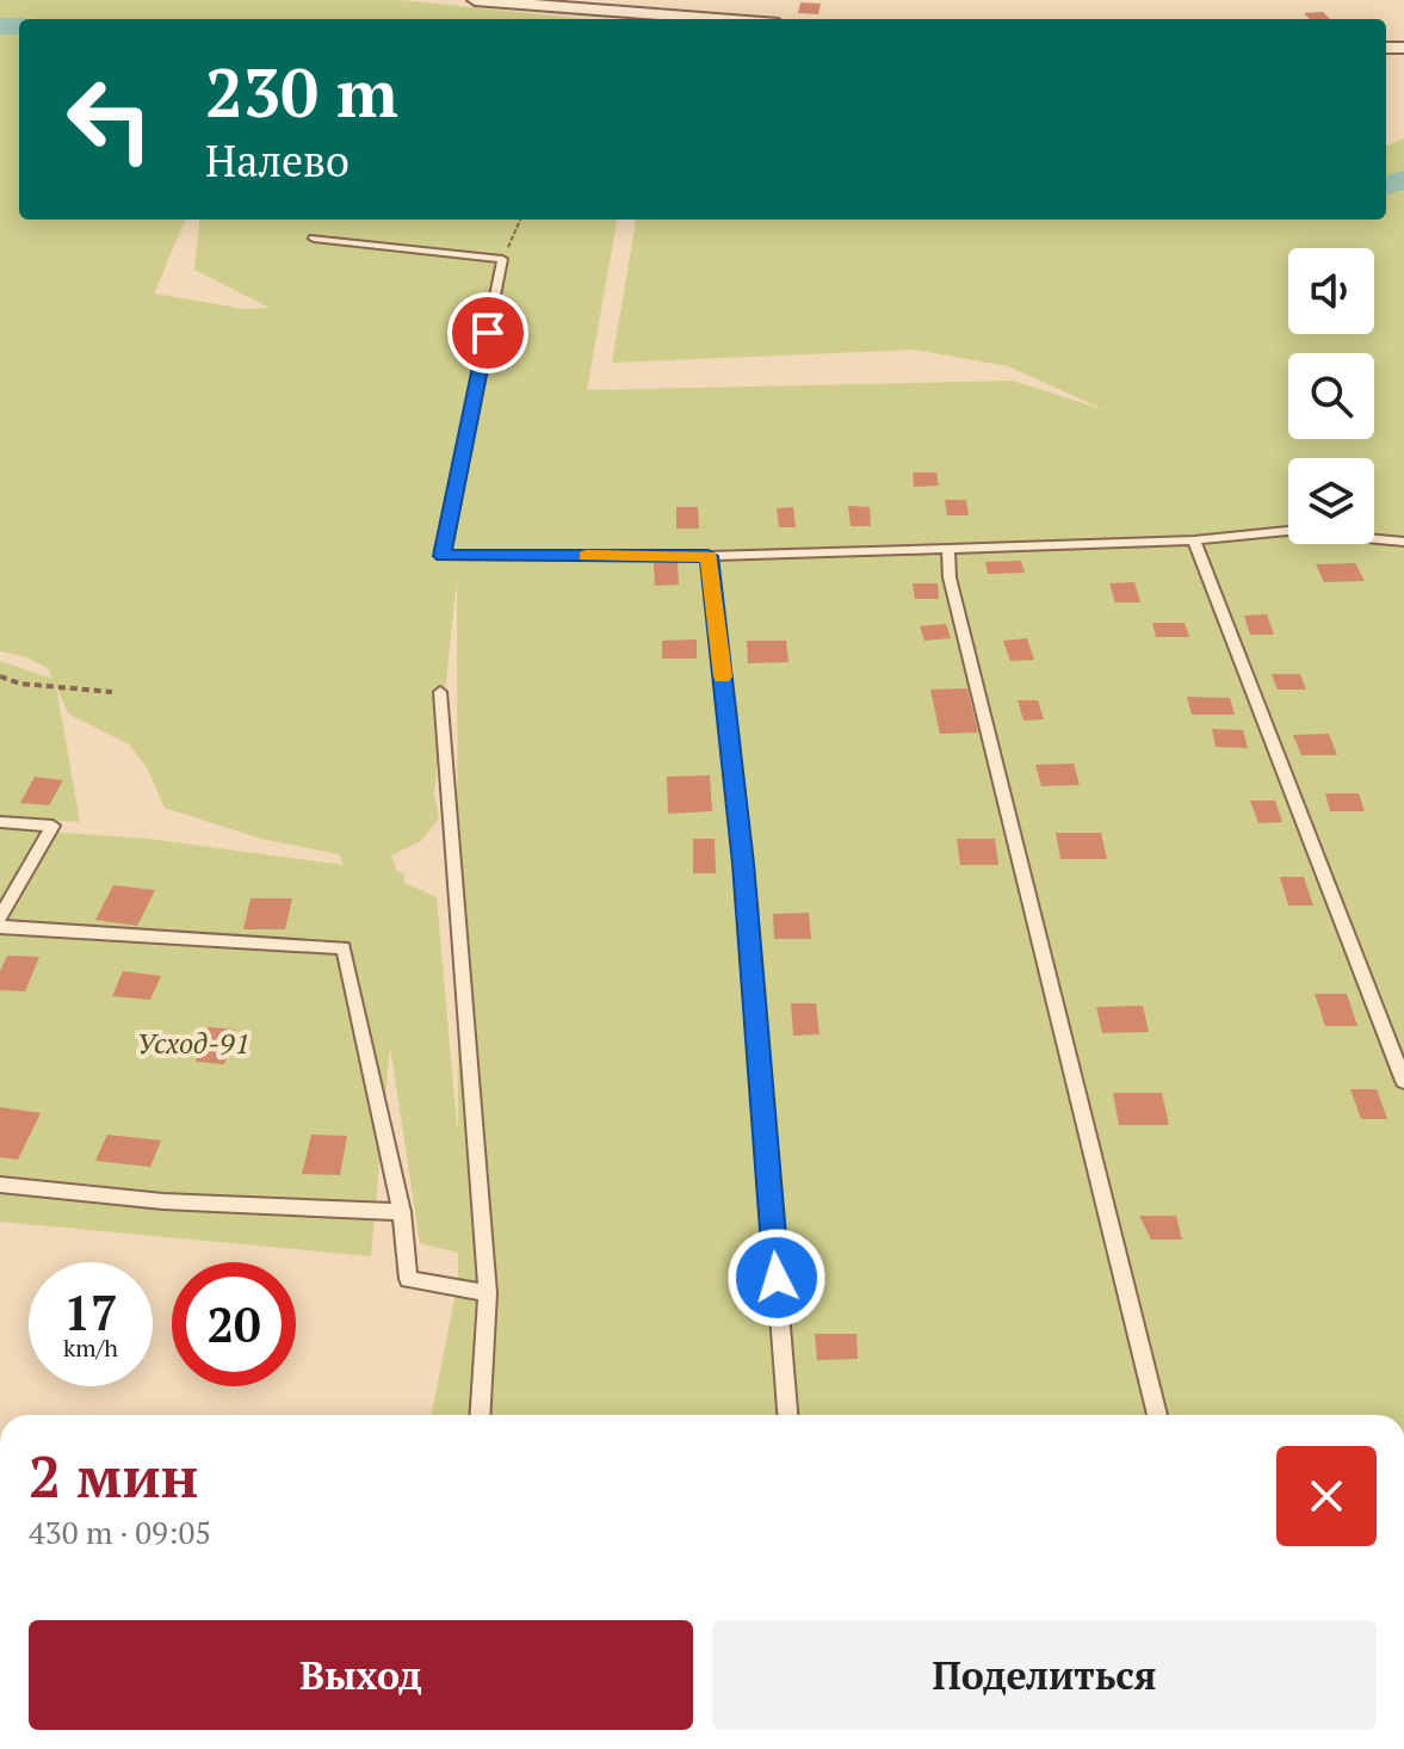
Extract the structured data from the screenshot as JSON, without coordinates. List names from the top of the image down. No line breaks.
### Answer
{"parks":["Усход-91"],"page":{"turn":["230 m","Налево"],"speed":"17 km/h","limit":"20","heading":["2 мин","430 m · 09:05"],"buttons":["Выход","Поделиться"]}}
